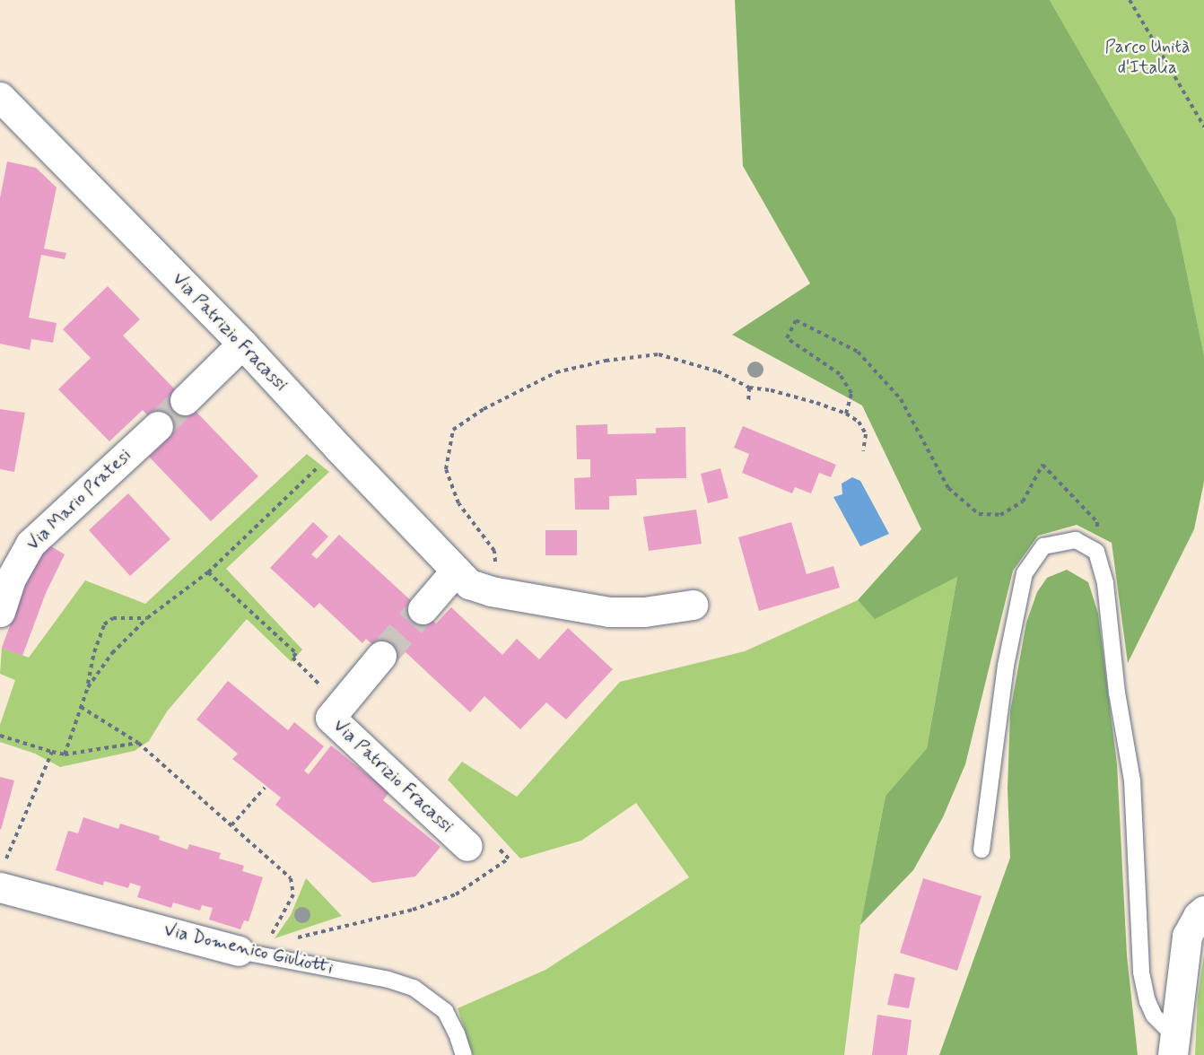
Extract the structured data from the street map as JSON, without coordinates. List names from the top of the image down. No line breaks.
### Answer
{"streets":{"street":["Via Patrizio Fracassi","Via Mario Pratesi","Via Domenico Giuliotti"]},"parks":["Parco Unità d'Italia"]}
